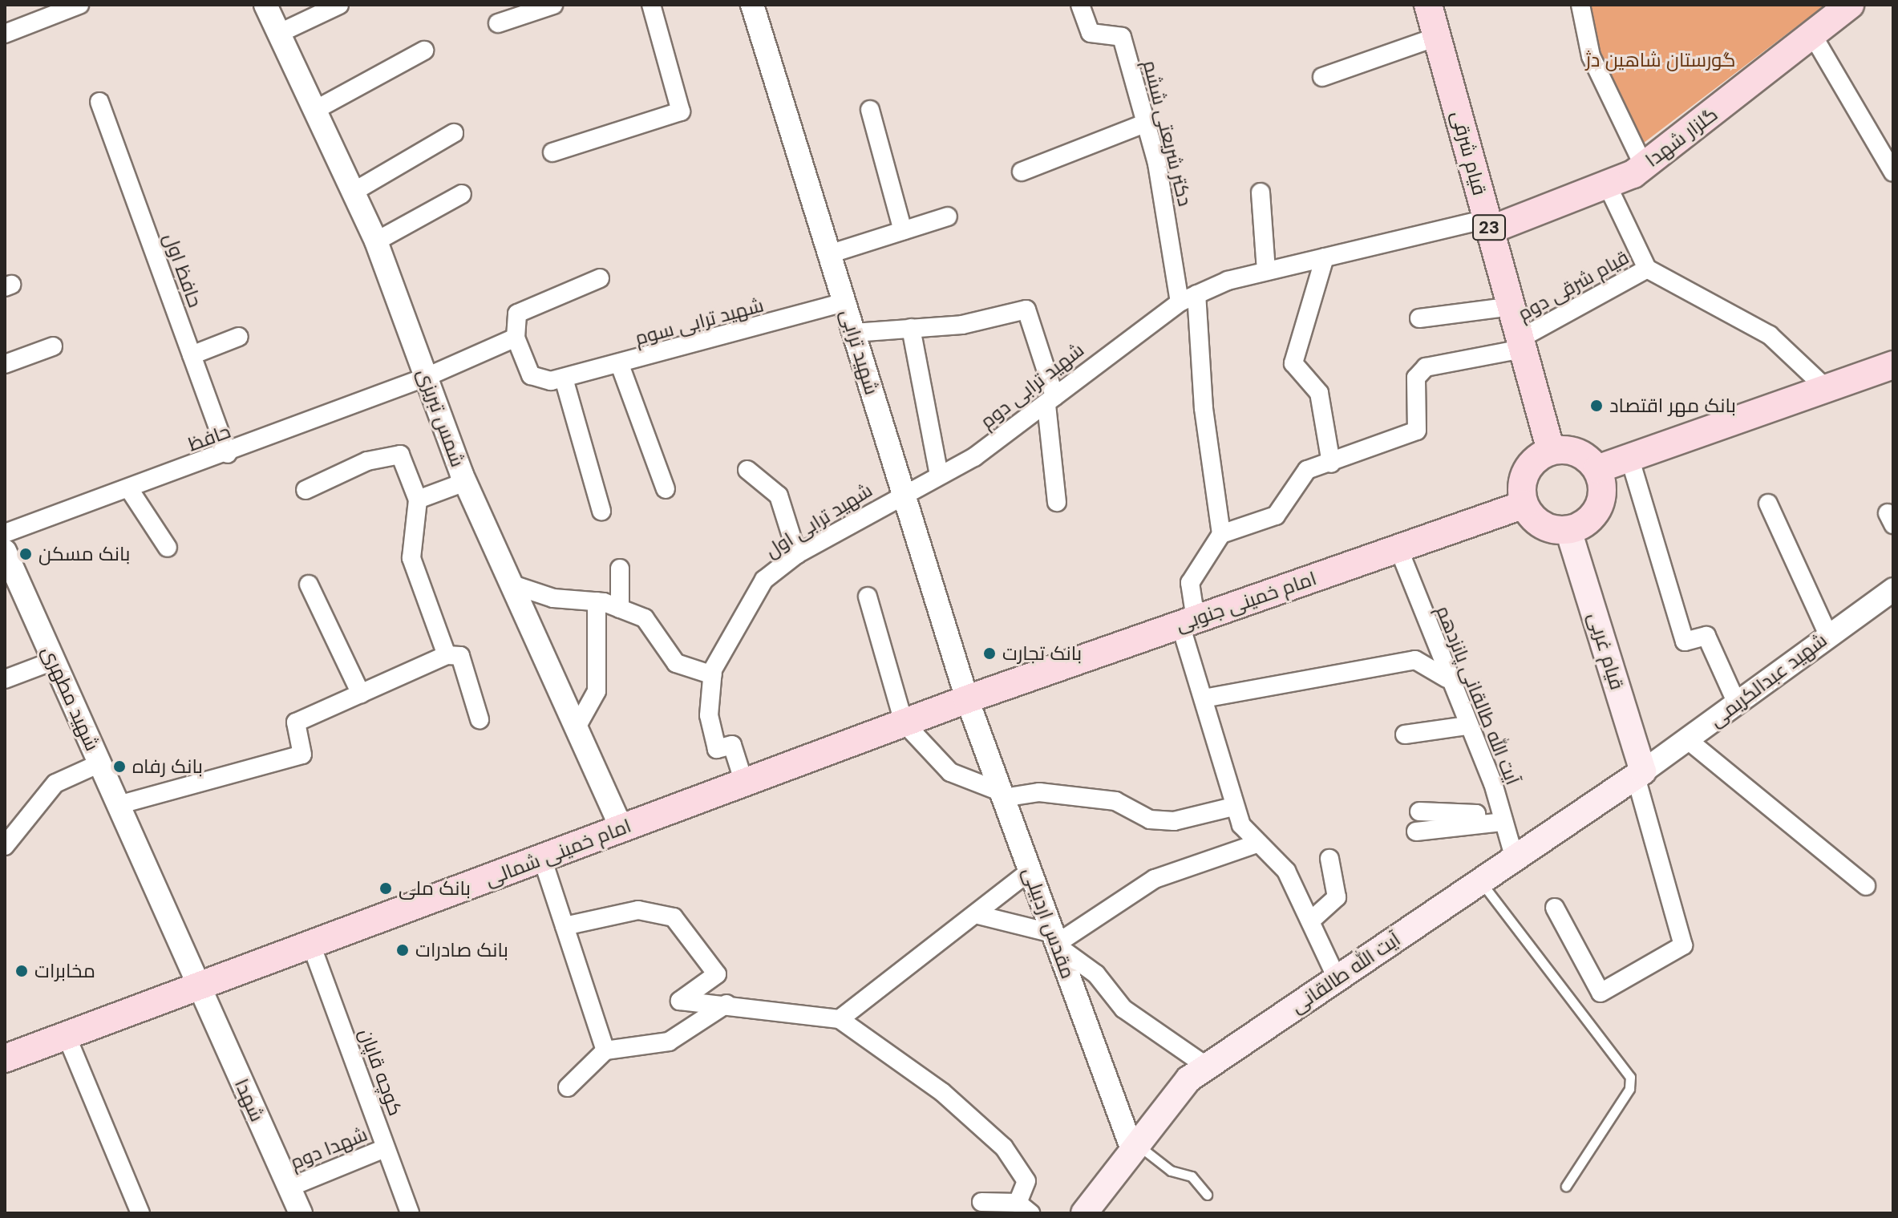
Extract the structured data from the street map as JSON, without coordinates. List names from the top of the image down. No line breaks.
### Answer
{"streets":{"main road":["گلزار شهدا","قیام شرقی","23","امام خمینی جنوبی","قیام غربی","امام خمینی شمالی","آیت الله طالقانی"],"street":["دکتر شریعتی ششم","حافظ اول","قیام شرقی دوم","شهید ترابی سوم","شهید ترابی","شهید ترابی دوم","شمس تبریزی","حافظ","شهید ترابی اول","شهید عبدالکریمی","آیت الله طالقانی پانزدهم","شهید مطهری","مقدس اردبیلی","کوچه قاپان","شهدا","شهدا دوم"]},"crossings":[["دکتر شریعتی ششم","شهید ترابی دوم"],["گلزار شهدا","قیام شرقی"],["گلزار شهدا","شهید ترابی دوم"],["قیام شرقی","قیام شرقی دوم"],["قیام شرقی","شهید ترابی دوم"],["قیام شرقی","امام خمینی جنوبی"],["قیام شرقی","قیام غربی"],["حافظ اول","حافظ"],["شهید ترابی سوم","شهید ترابی"],["شهید ترابی","شهید ترابی دوم"],["شهید ترابی","شهید ترابی اول"],["شهید ترابی","امام خمینی جنوبی"],["شهید ترابی","امام خمینی شمالی"],["شهید ترابی","مقدس اردبیلی"],["شهید ترابی دوم","شهید ترابی اول"],["شمس تبریزی","حافظ"],["شمس تبریزی","امام خمینی شمالی"],["شهید ترابی اول","امام خمینی شمالی"],["امام خمینی جنوبی","قیام غربی"],["امام خمینی جنوبی","آیت الله طالقانی پانزدهم"],["امام خمینی جنوبی","امام خمینی شمالی"],["امام خمینی جنوبی","مقدس اردبیلی"],["قیام غربی","شهید عبدالکریمی"],["قیام غربی","آیت الله طالقانی"],["شهید عبدالکریمی","آیت الله طالقانی"],["آیت الله طالقانی پانزدهم","آیت الله طالقانی"],["شهید مطهری","امام خمینی شمالی"],["شهید مطهری","شهدا"],["امام خمینی شمالی","مقدس اردبیلی"],["امام خمینی شمالی","کوچه قاپان"],["امام خمینی شمالی","شهدا"],["مقدس اردبیلی","آیت الله طالقانی"],["کوچه قاپان","شهدا دوم"],["شهدا","شهدا دوم"]],"parks":["گورستان شاهین دژ"],"places":["بانک مهر اقتصاد","بانک مسکن","بانک تجارت","بانک رفاه","بانک ملی","بانک صادرات","مخابرات"]}
